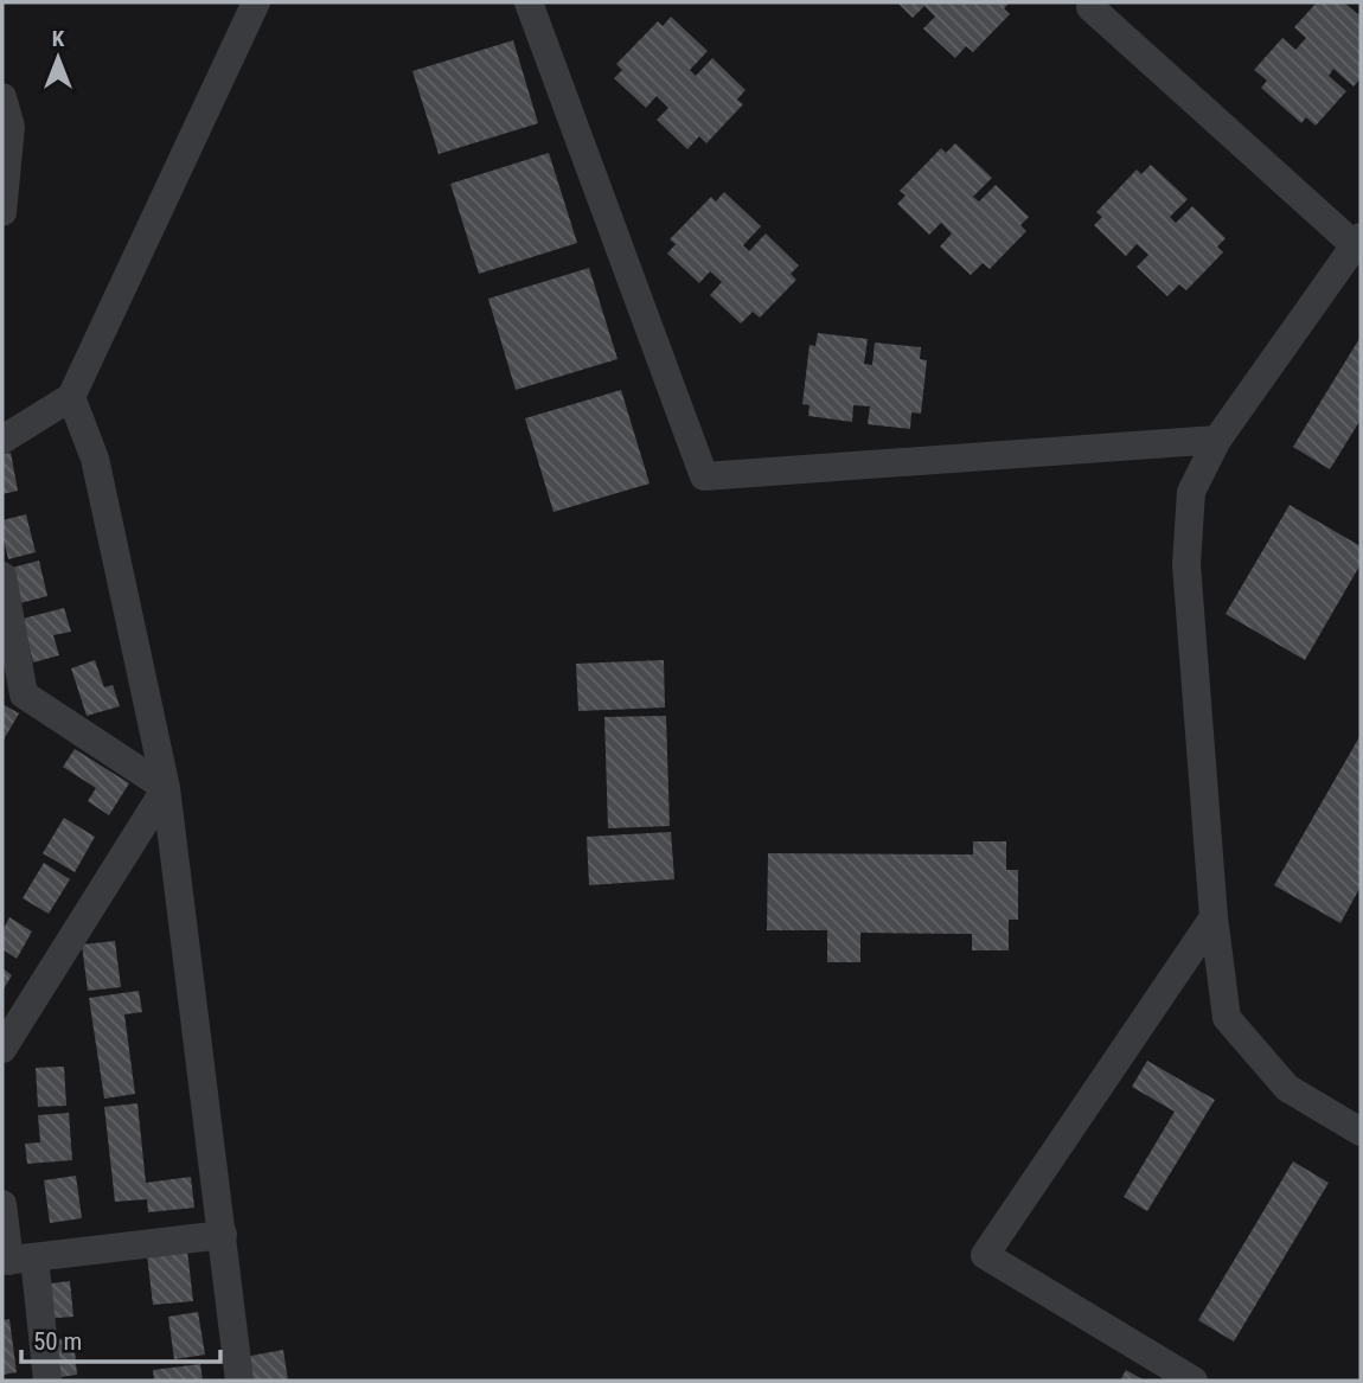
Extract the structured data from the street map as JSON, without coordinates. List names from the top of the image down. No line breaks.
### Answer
{"scale_bar":"50 m","north":"top"}
